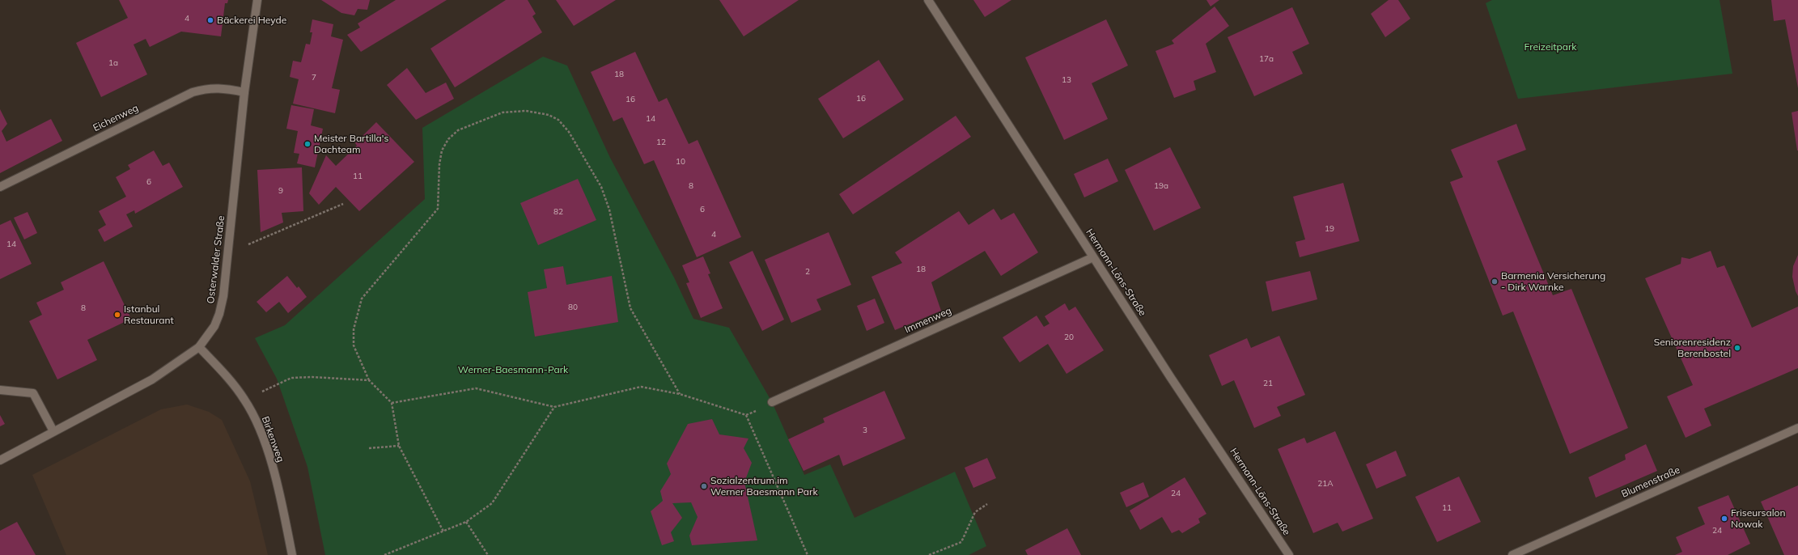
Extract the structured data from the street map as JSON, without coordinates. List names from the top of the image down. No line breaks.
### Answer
{"streets":{"street":["Eichenweg","Osterwalder Straße","Hermann-Löns-Straße","Immenweg","Birkenweg","Blumenstraße"]},"crossings":[["Eichenweg","Osterwalder Straße"],["Osterwalder Straße","Birkenweg"],["Hermann-Löns-Straße","Immenweg"]],"parks":["Freizeitpark","Werner-Baesmann-Park"],"places":["Bäckerei Heyde","Meister Bartilla's Dachteam","Barmenia Versicherung - Dirk Warnke","Istanbul Restaurant","Seniorenresidenz Berenbostel","Sozialzentrum im Werner Baesmann Park","Friseursalon Nowak"],"house_numbers":["4","17a","1a","18","7","13","16","16","14","12","10","11","6","8","19a","9","6","82","19","4","14","18","2","80","8","20","21","3","21A","24","11","24"]}
